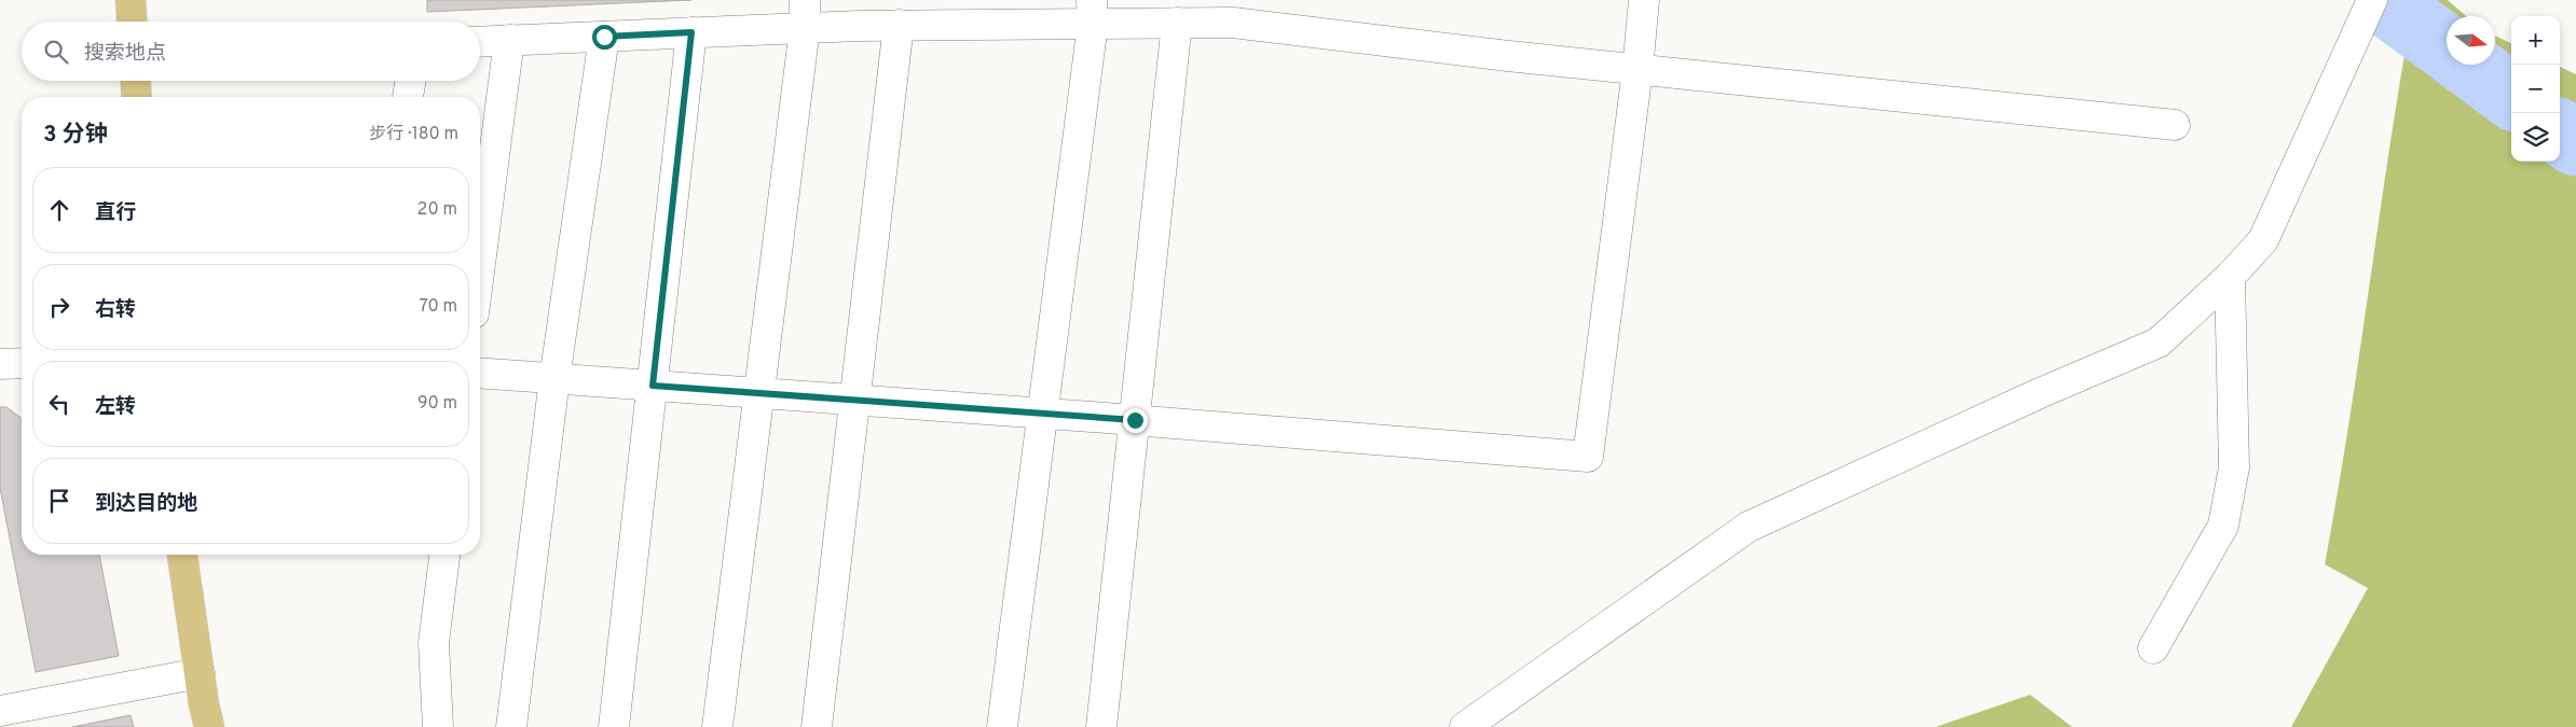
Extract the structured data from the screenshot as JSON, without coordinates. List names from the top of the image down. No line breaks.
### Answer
{"north":"right","page":{"map_buttons":["+","−"],"search":"搜索地点","heading":["3 分钟","步行 · 180 m"],"list":[["直行","20 m"],["右转","70 m"],["左转","90 m"],"到达目的地"]}}
